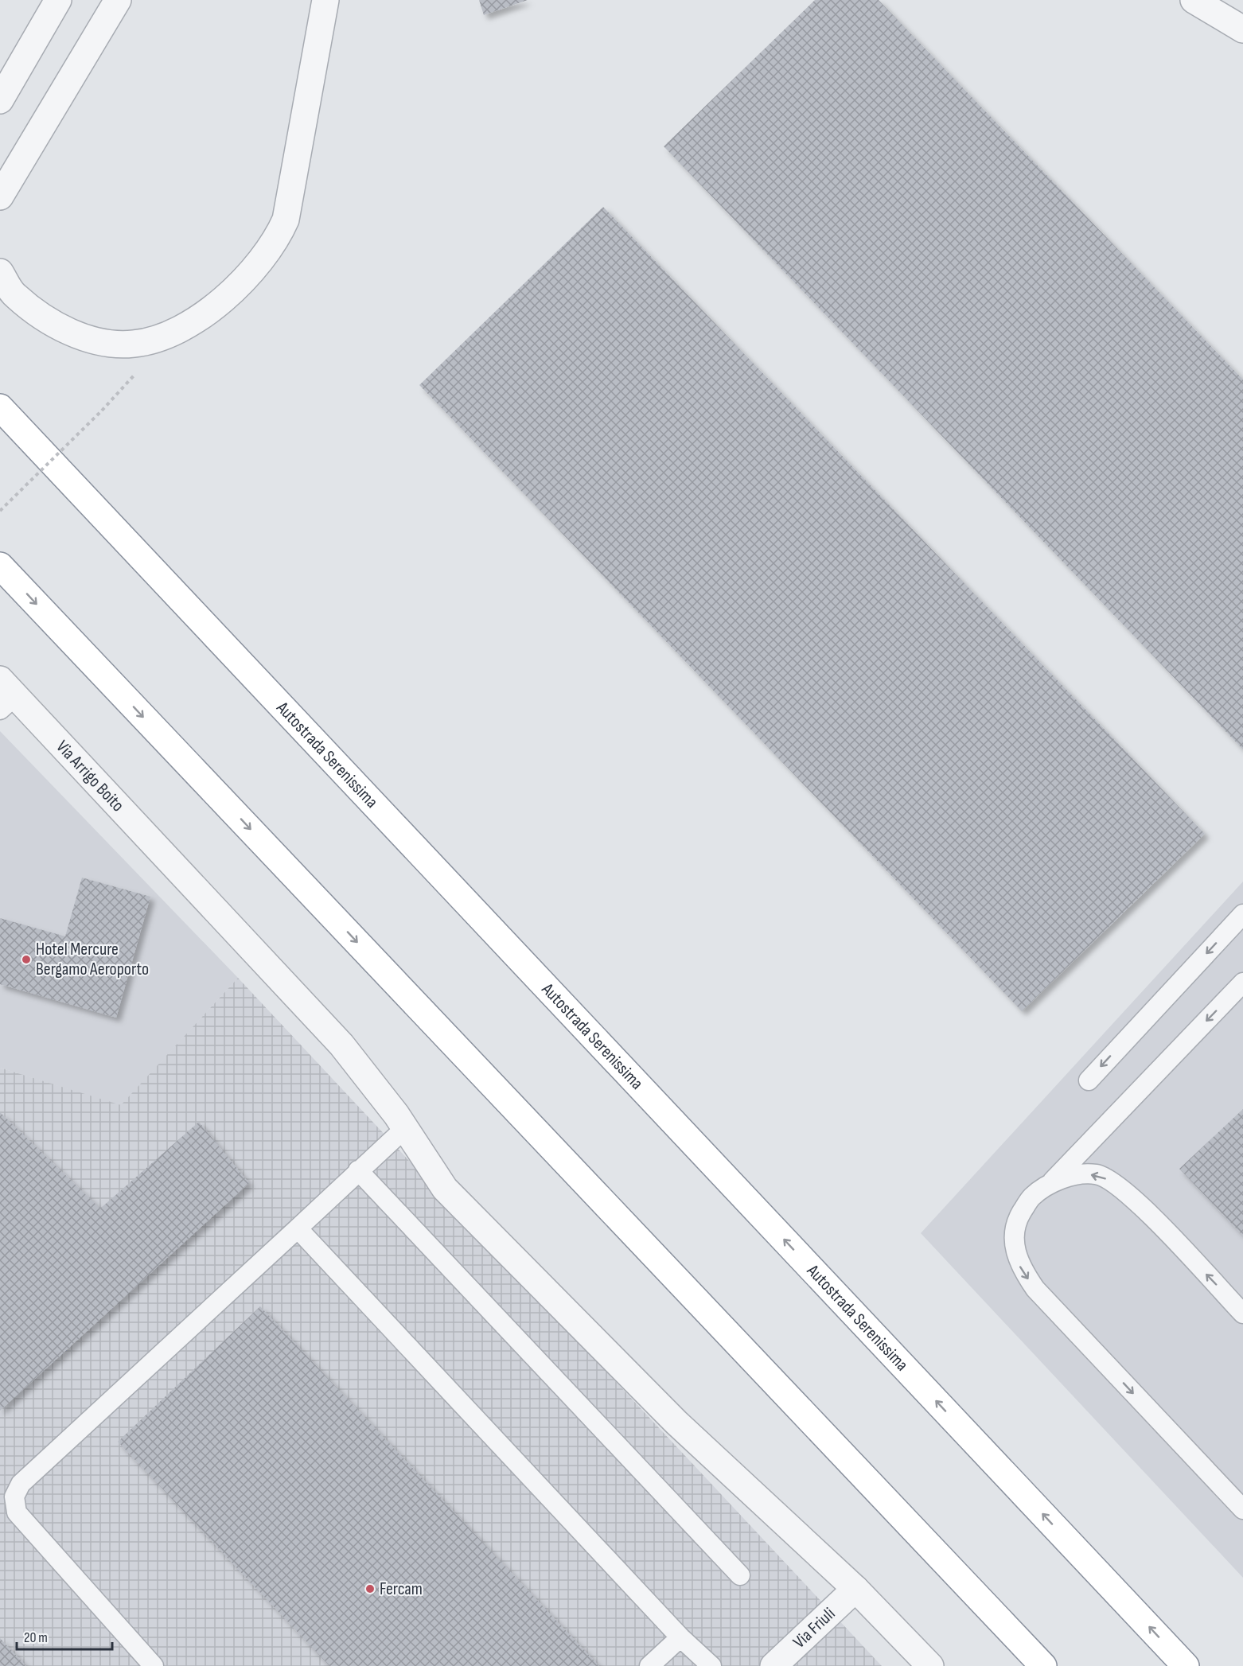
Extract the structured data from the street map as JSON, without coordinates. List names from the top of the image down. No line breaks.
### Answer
{"streets":{"highway":["Autostrada Serenissima"],"street":["Via Arrigo Boito","Via Friuli"]},"crossings":[["Via Arrigo Boito","Via Friuli"]],"places":["Hotel Mercure Bergamo Aeroporto","Fercam"],"scale_bar":"20 m"}
